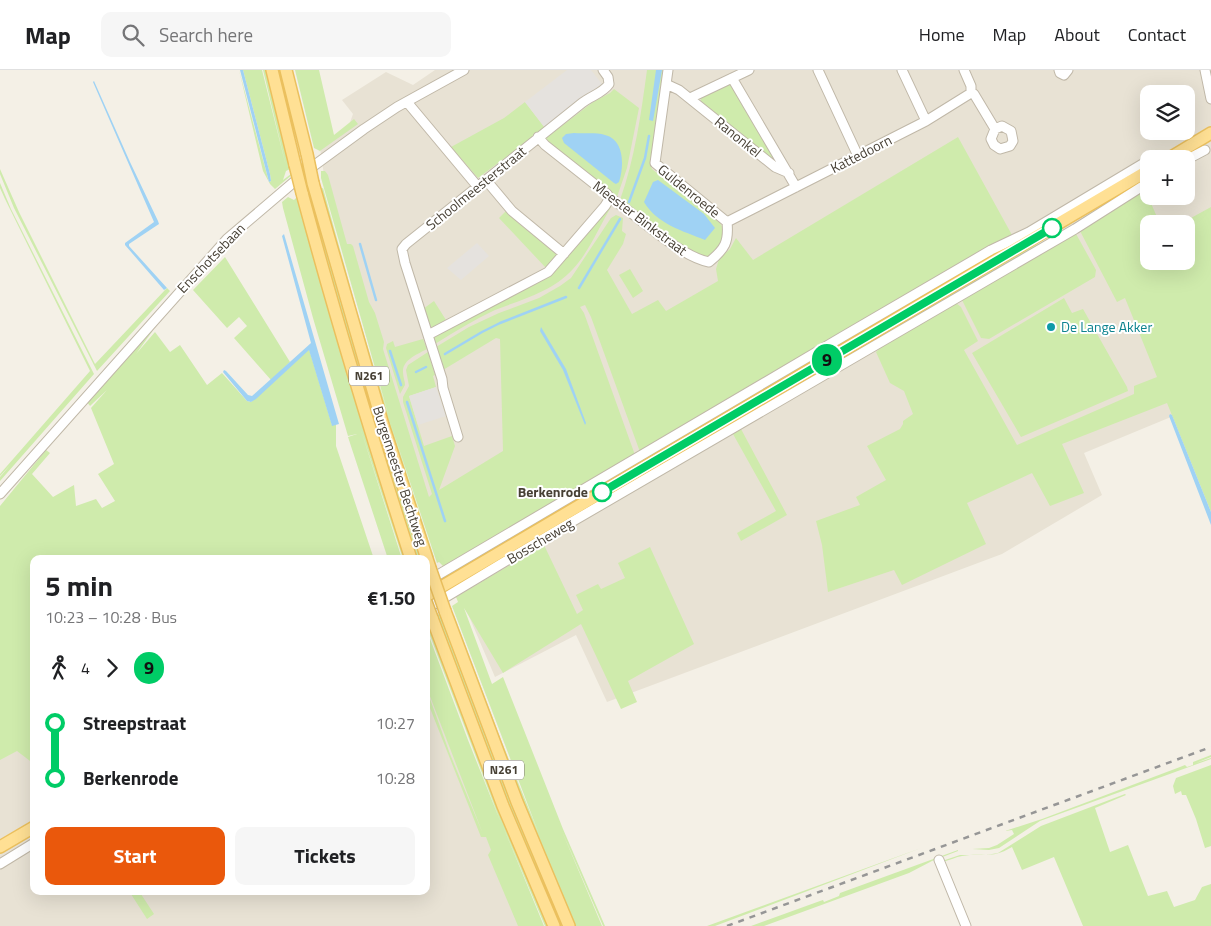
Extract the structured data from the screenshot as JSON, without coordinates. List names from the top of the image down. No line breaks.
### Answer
{"streets":{"main road":["N261","Burgemeester Bechtweg","Bosscheweg"],"street":["Ranonkel","Kattedoorn","Schoolmeesterstraat","Guldenroede","Meester Binkstraat","Enschotsebaan"]},"crossings":[["Ranonkel","Kattedoorn"],["Ranonkel","Guldenroede"],["Kattedoorn","Guldenroede"],["Kattedoorn","Meester Binkstraat"],["Schoolmeesterstraat","Meester Binkstraat"],["Guldenroede","Meester Binkstraat"]],"places":["De Lange Akker","Berkenrode"],"lines":["bus line 9"],"page":{"header":"Map","search":"Search here","nav":["Home","Map","About","Contact"],"on_map":"9","map_buttons":["+","−"],"heading":["5 min","10:23 – 10:28 · Bus","€1.50"],"legs":["4","9"],"list":[{"name":"Streepstraat","value":"10:27"},{"name":"Berkenrode","value":"10:28"}],"buttons":["Start","Tickets"]}}
